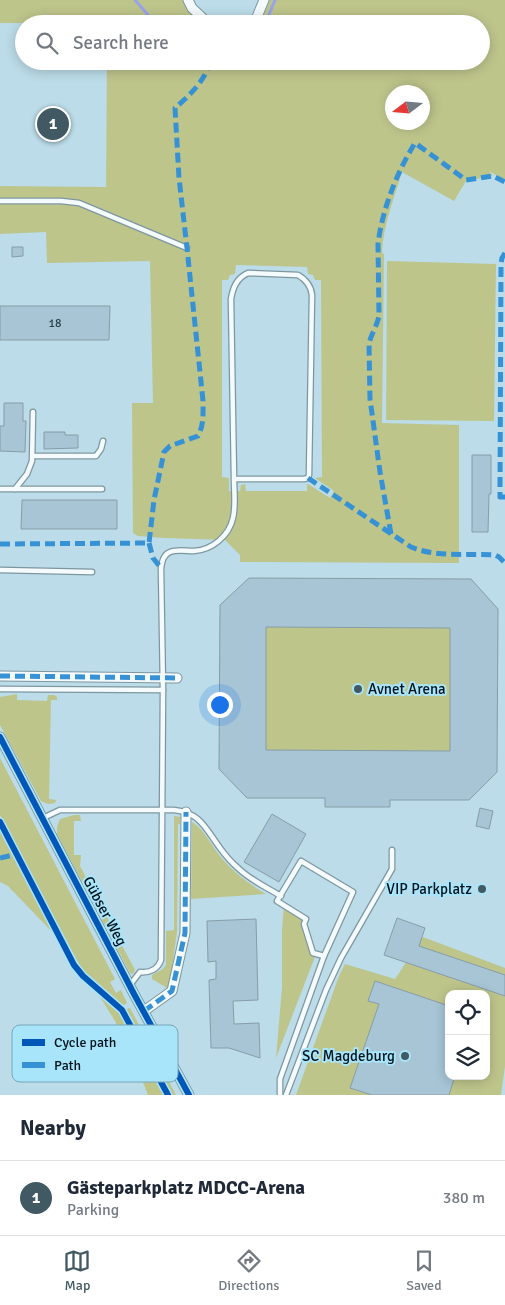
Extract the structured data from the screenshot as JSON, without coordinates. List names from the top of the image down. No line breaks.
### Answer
{"streets":{"street":["Gübser Weg"]},"places":["Avnet Arena","VIP Parkplatz","SC Magdeburg"],"house_numbers":["18"],"legend":["Cycle path","Path"],"north":"left","page":{"search":"Search here","pins":"1","heading":"Nearby","list":[{"mark":"1","name":"Gästeparkplatz MDCC-Arena","note":"Parking","value":"380 m"}],"nav":["Map","Directions","Saved"]}}
